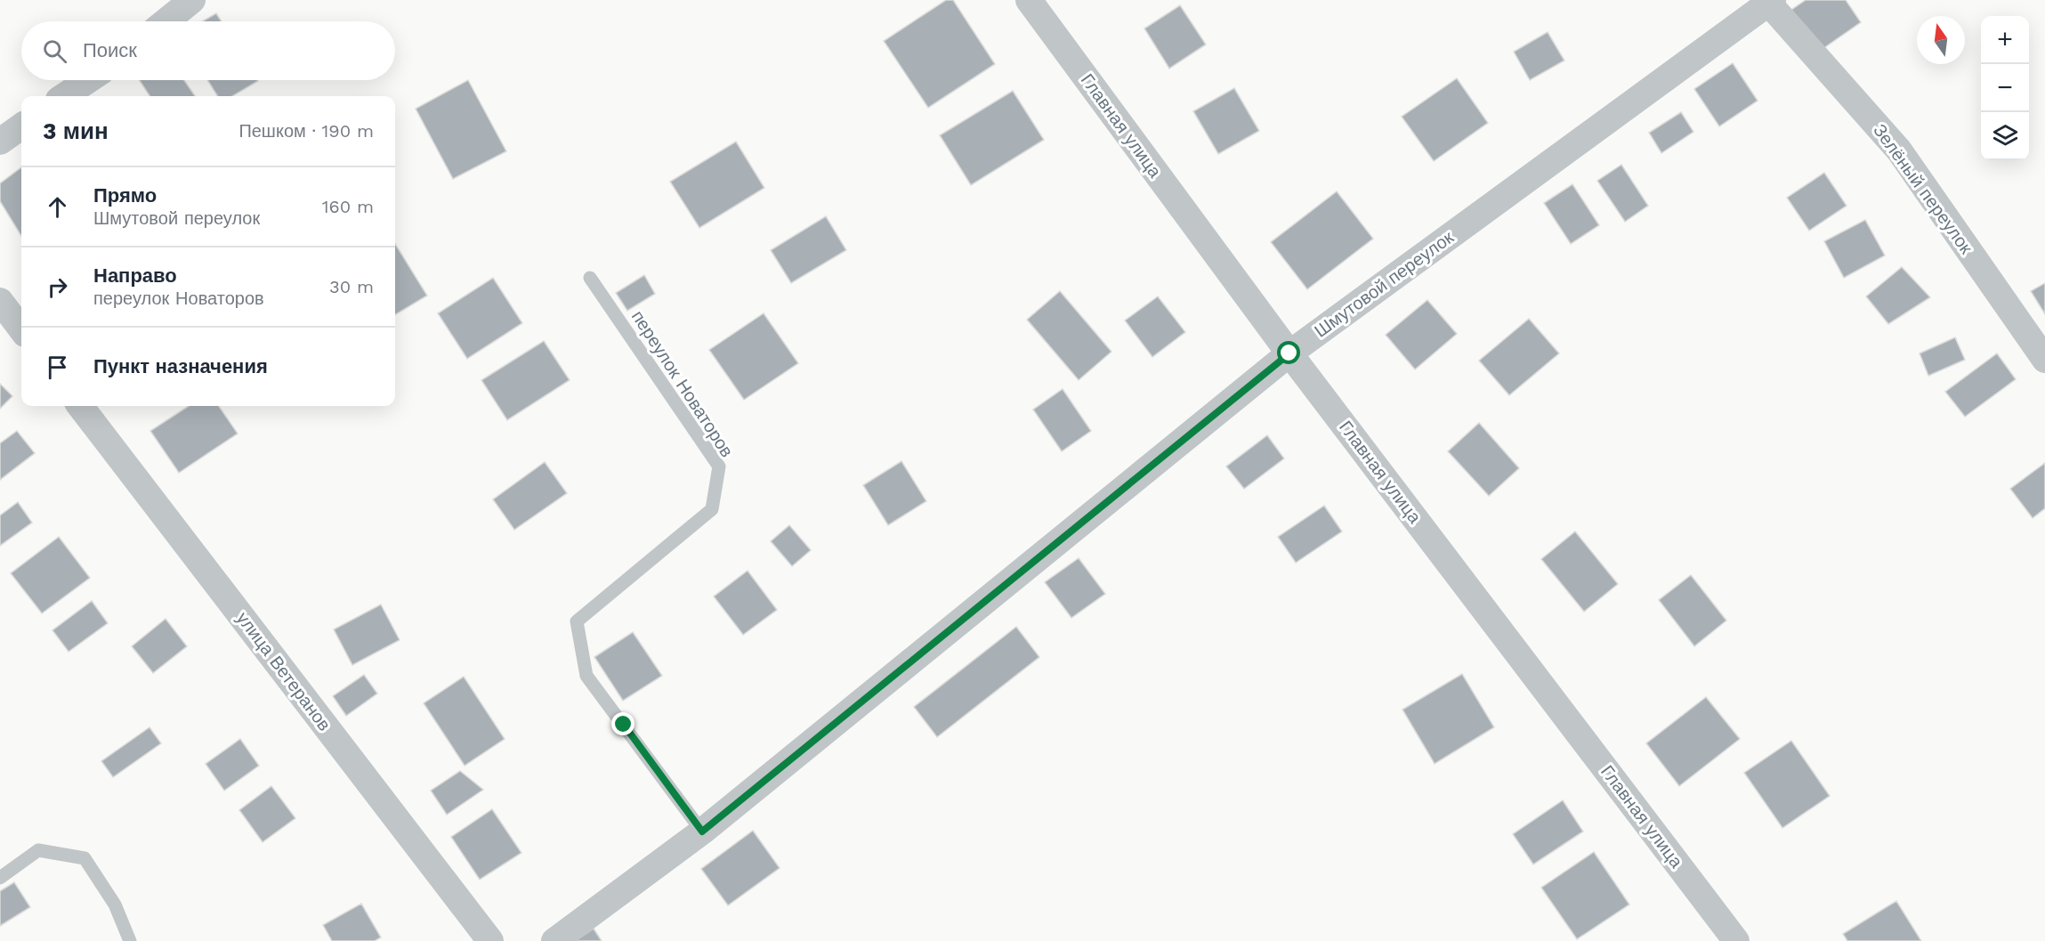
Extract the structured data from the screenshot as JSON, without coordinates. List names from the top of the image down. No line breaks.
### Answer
{"streets":{"street":["Главная улица","Зелёный переулок","Шмутовой переулок","улица Ветеранов"],"lane":["переулок Новаторов"]},"crossings":[["Главная улица","Шмутовой переулок"],["Зелёный переулок","Шмутовой переулок"],["Шмутовой переулок","переулок Новаторов"]],"north":"top","page":{"map_buttons":["+","−"],"search":"Поиск","heading":["3 мин","Пешком · 190 m"],"list":[["Прямо","Шмутовой переулок","160 m"],["Направо","переулок Новаторов","30 m"],"Пункт назначения"]}}
